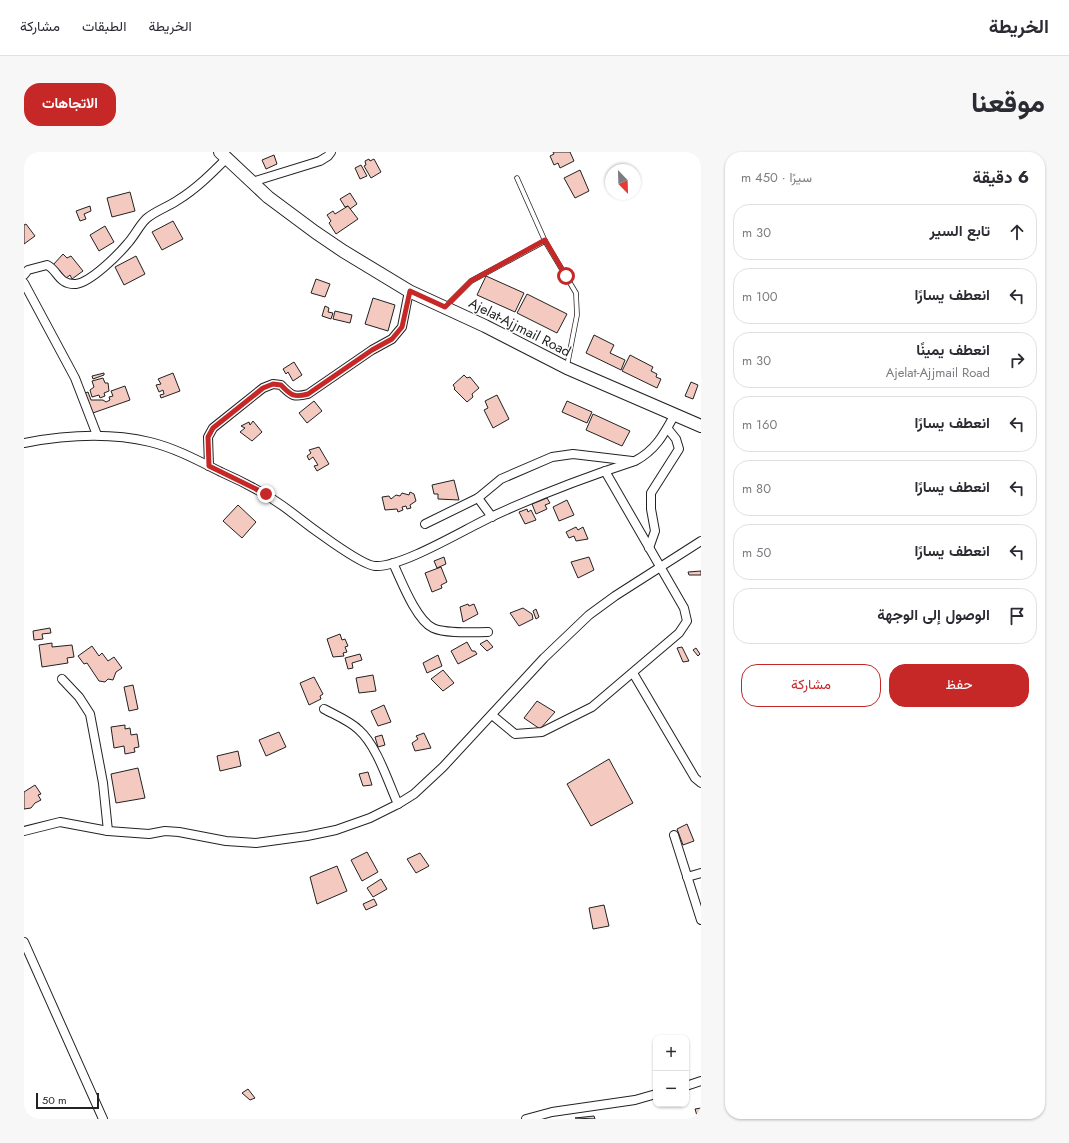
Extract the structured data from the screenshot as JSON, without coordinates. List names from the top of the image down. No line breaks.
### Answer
{"streets":{"main road":["Ajelat-Ajjmail Road"]},"scale_bar":"50 m","north":"bottom right","page":{"header":"الخريطة","nav":["الخريطة","الطبقات","مشاركة"],"title":"موقعنا","buttons":["الاتجاهات",["حفظ","مشاركة"]],"heading":["6 دقيقة","سيرًا · 450 m"],"list":[["تابع السير","30 m"],["انعطف يسارًا","100 m"],["انعطف يمينًا","Ajelat-Ajjmail Road","30 m"],["انعطف يسارًا","160 m"],["انعطف يسارًا","80 m"],["انعطف يسارًا","50 m"],"الوصول إلى الوجهة"],"map_buttons":["+","−"],"scale":"50 m"}}
